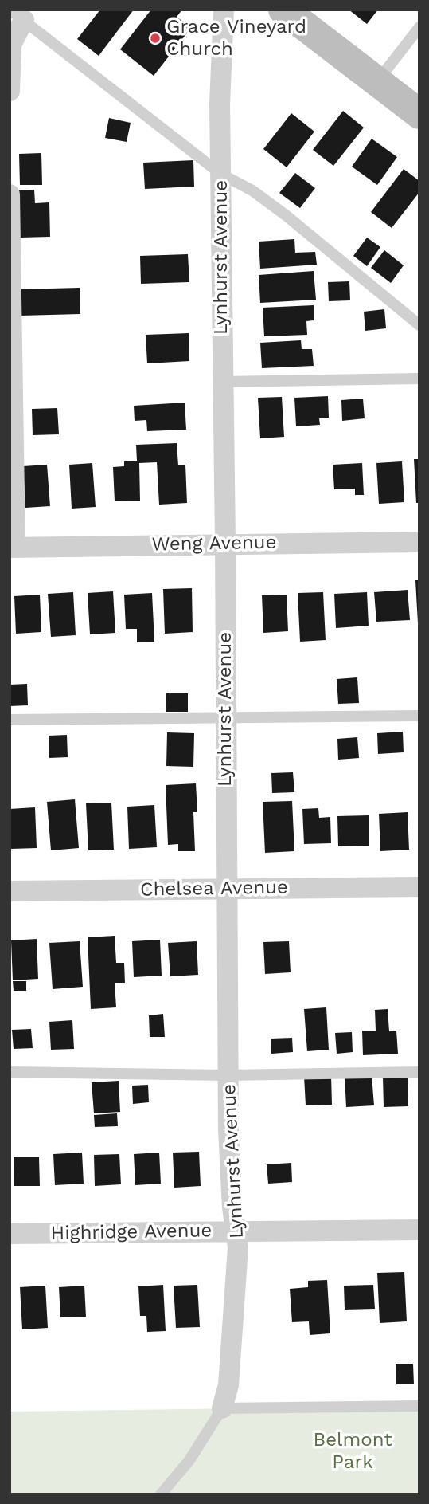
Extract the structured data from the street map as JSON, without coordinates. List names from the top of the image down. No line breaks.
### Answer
{"streets":{"street":["Lynhurst Avenue","Weng Avenue","Chelsea Avenue","Highridge Avenue"]},"crossings":[["Lynhurst Avenue","Weng Avenue"],["Lynhurst Avenue","Chelsea Avenue"],["Lynhurst Avenue","Highridge Avenue"]],"parks":["Belmont Park"],"places":["Grace Vineyard Church"]}
